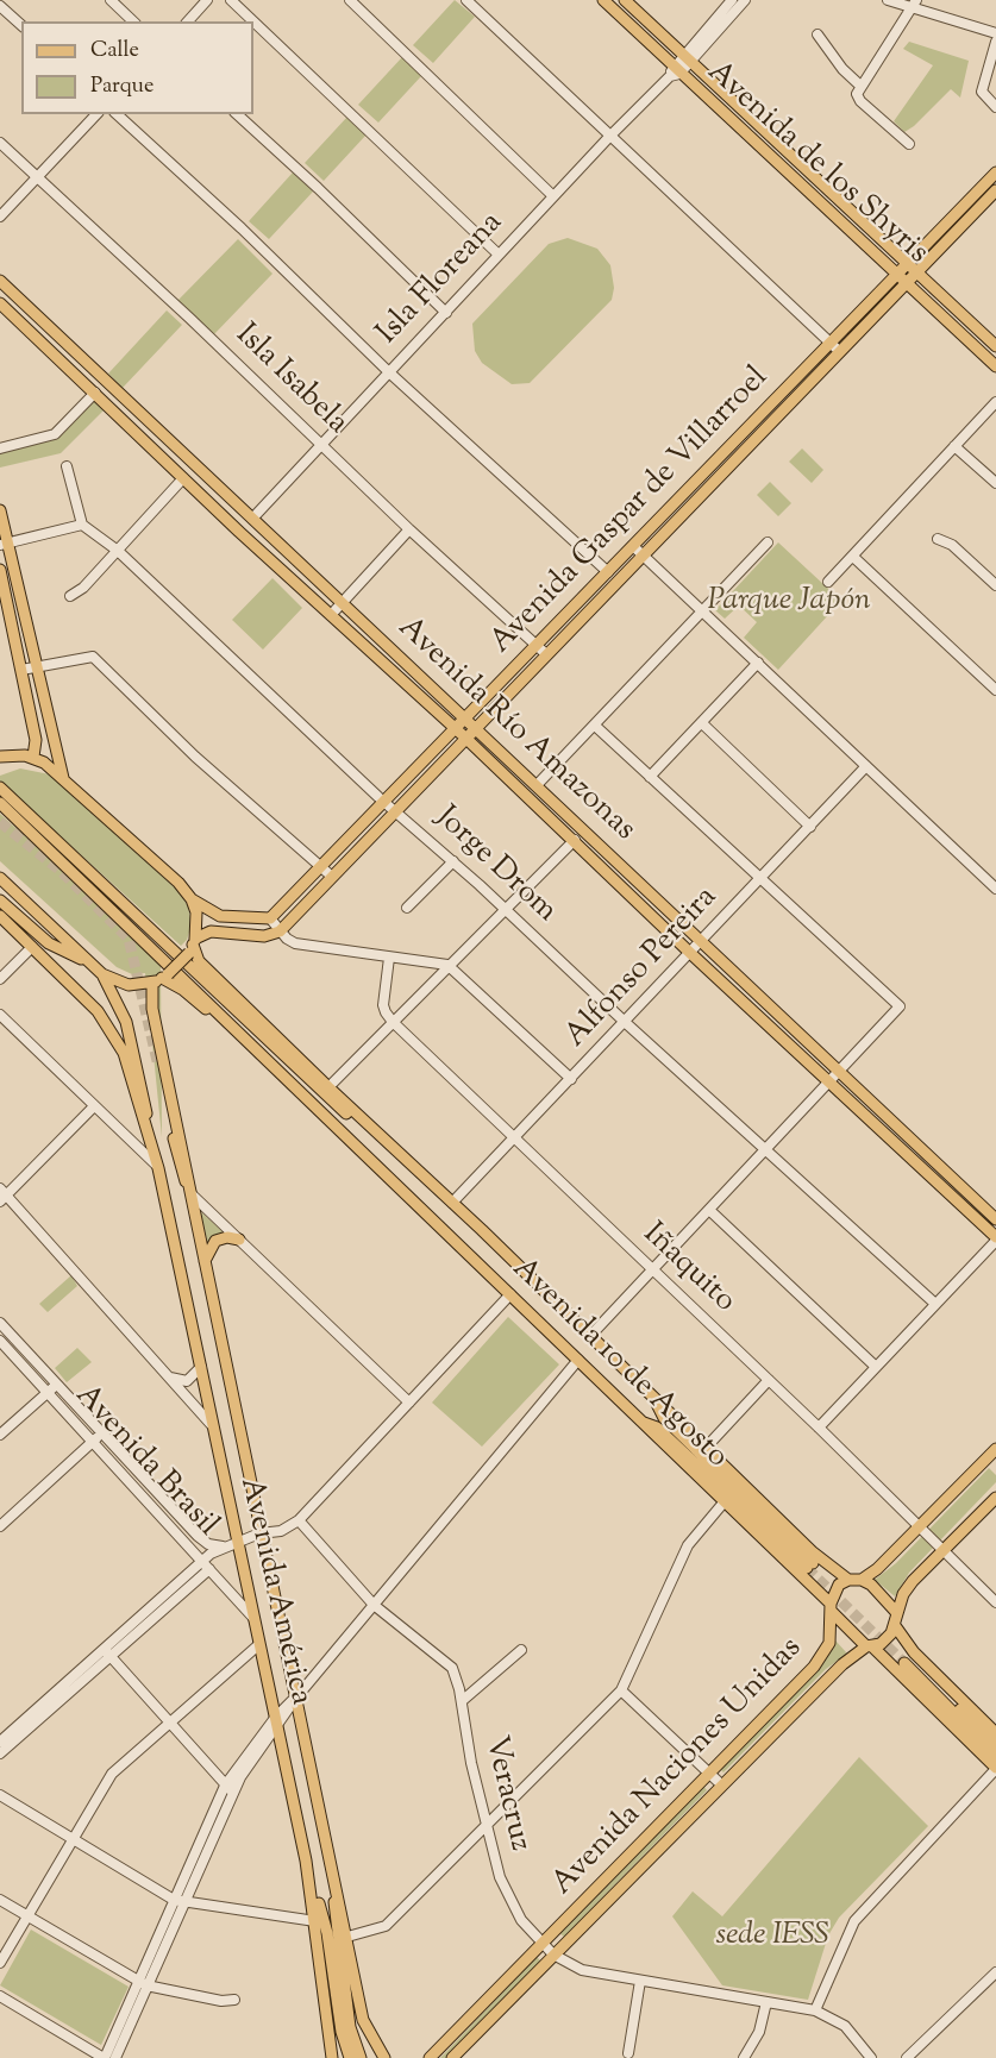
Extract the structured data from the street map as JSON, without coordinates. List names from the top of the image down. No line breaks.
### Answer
{"streets":{"main road":["Avenida de los Shyris","Avenida Gaspar de Villarroel","Avenida Río Amazonas","Avenida 10 de Agosto","Avenida América","Avenida Naciones Unidas"],"street":["Isla Floreana","Isla Isabela","Jorge Drom","Alfonso Pereira","Iñaquito","Avenida Brasil","Veracruz"]},"crossings":[["Avenida de los Shyris","Isla Floreana"],["Avenida de los Shyris","Avenida Gaspar de Villarroel"],["Isla Floreana","Isla Isabela"],["Isla Floreana","Avenida Río Amazonas"],["Isla Isabela","Avenida Gaspar de Villarroel"],["Avenida Gaspar de Villarroel","Avenida Río Amazonas"],["Avenida Gaspar de Villarroel","Jorge Drom"],["Avenida Río Amazonas","Alfonso Pereira"],["Jorge Drom","Alfonso Pereira"],["Alfonso Pereira","Iñaquito"],["Alfonso Pereira","Avenida 10 de Agosto"],["Avenida 10 de Agosto","Avenida América"],["Avenida 10 de Agosto","Avenida Naciones Unidas"],["Avenida Brasil","Avenida América"],["Avenida Naciones Unidas","Veracruz"]],"parks":["Parque Japón","sede IESS"],"legend":["Calle","Parque"]}
